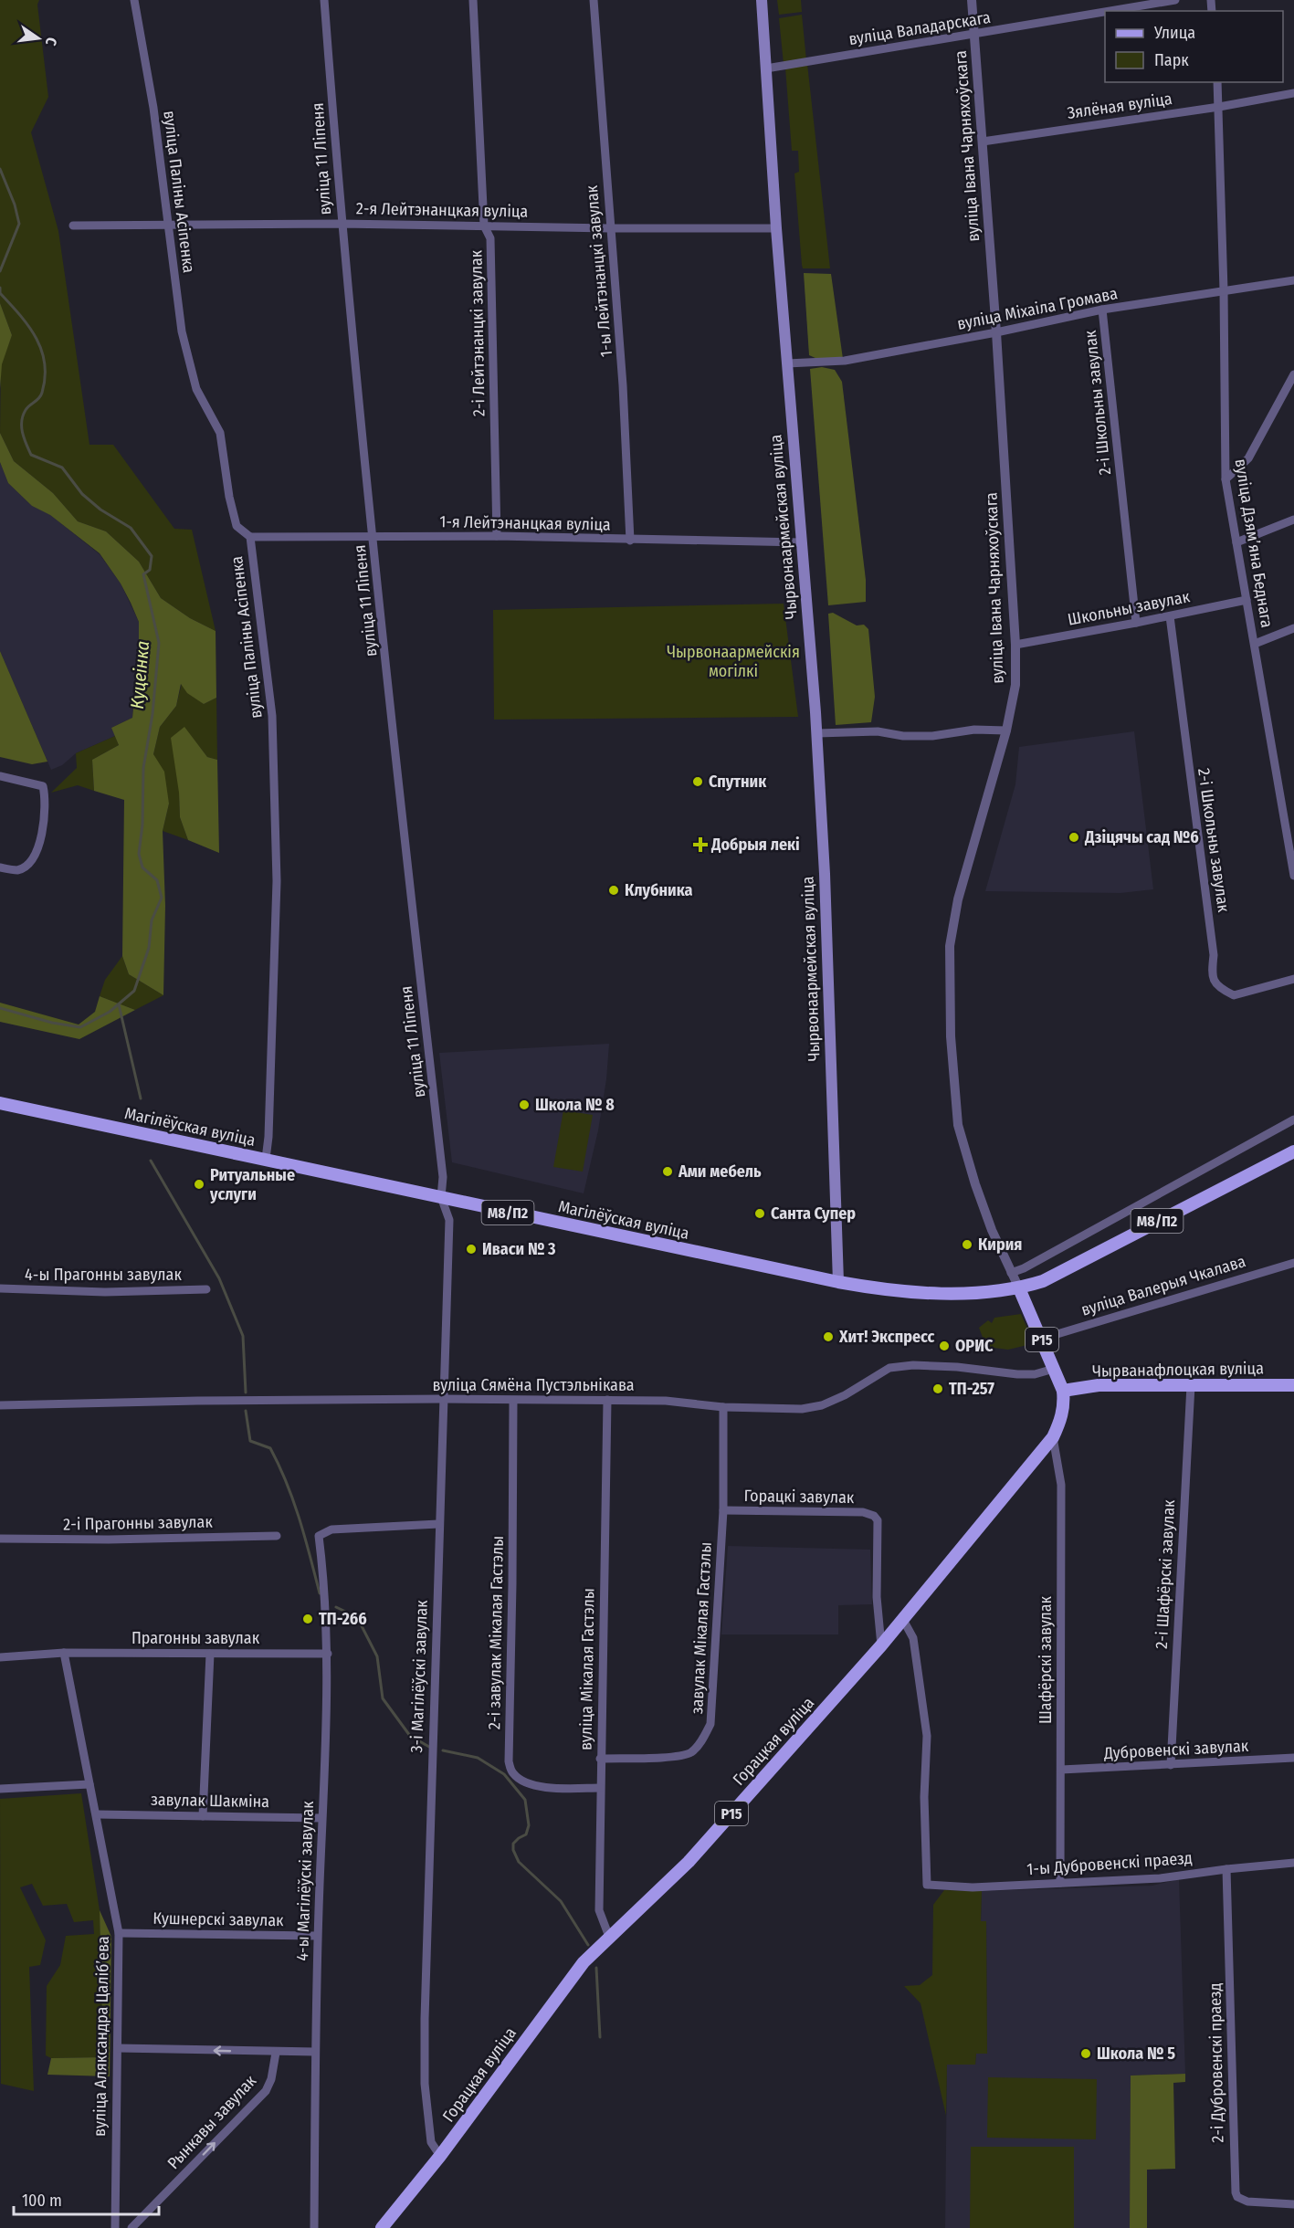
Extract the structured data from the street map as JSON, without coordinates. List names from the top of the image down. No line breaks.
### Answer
{"streets":{"main road":["Чырвонаармейская вуліца","Магілёўская вуліца","М8/П2","Р15","Чырванафлоцкая вуліца","Горацкая вуліца"],"street":["вуліца Валадарскага","Зялёная вуліца","вуліца Івана Чарняхоўскага","вуліца 11 Ліпеня","вуліца Паліны Асіпенка","2-я Лейтэнанцкая вуліца","1-ы Лейтэнанцкі завулак","вуліца Міхаіла Громава","2-і Лейтэнанцкі завулак","2-і Школьны завулак","1-я Лейтэнанцкая вуліца","вуліца Дзямʼяна Беднага","Школьны завулак","4-ы Прагонны завулак","вуліца Валерыя Чкалава","вуліца Сямёна Пустэльнікава","Горацкі завулак","2-і Прагонны завулак","2-і Шафёрскі завулак","завулак Мікалая Гастэлы","2-і завулак Мікалая Гастэлы","Прагонны завулак","Шафёрскі завулак","вуліца Мікалая Гастэлы","3-і Магілёўскі завулак","Дубровенскі завулак","завулак Шакміна","1-ы Дубровенскі праезд","4-ы Магілёўскі завулак","Кушнерскі завулак","вуліца Аляксандра Цалібʼева","2-і Дубровенскі праезд","Рынкавы завулак"]},"crossings":[["вуліца Валадарскага","вуліца Івана Чарняхоўскага"],["вуліца Валадарскага","Чырвонаармейская вуліца"],["Зялёная вуліца","вуліца Івана Чарняхоўскага"],["Зялёная вуліца","вуліца Дзямʼяна Беднага"],["вуліца Івана Чарняхоўскага","вуліца Міхаіла Громава"],["вуліца Івана Чарняхоўскага","Школьны завулак"],["вуліца Івана Чарняхоўскага","Магілёўская вуліца"],["вуліца Івана Чарняхоўскага","М8/П2"],["вуліца Івана Чарняхоўскага","Р15"],["вуліца 11 Ліпеня","2-я Лейтэнанцкая вуліца"],["вуліца 11 Ліпеня","1-я Лейтэнанцкая вуліца"],["вуліца 11 Ліпеня","Магілёўская вуліца"],["вуліца 11 Ліпеня","3-і Магілёўскі завулак"],["вуліца Паліны Асіпенка","2-я Лейтэнанцкая вуліца"],["вуліца Паліны Асіпенка","1-я Лейтэнанцкая вуліца"],["вуліца Паліны Асіпенка","Магілёўская вуліца"],["2-я Лейтэнанцкая вуліца","1-ы Лейтэнанцкі завулак"],["2-я Лейтэнанцкая вуліца","2-і Лейтэнанцкі завулак"],["2-я Лейтэнанцкая вуліца","Чырвонаармейская вуліца"],["1-ы Лейтэнанцкі завулак","1-я Лейтэнанцкая вуліца"],["вуліца Міхаіла Громава","2-і Школьны завулак"],["вуліца Міхаіла Громава","Чырвонаармейская вуліца"],["вуліца Міхаіла Громава","вуліца Дзямʼяна Беднага"],["2-і Лейтэнанцкі завулак","1-я Лейтэнанцкая вуліца"],["2-і Школьны завулак","Школьны завулак"],["1-я Лейтэнанцкая вуліца","Чырвонаармейская вуліца"],["Чырвонаармейская вуліца","Магілёўская вуліца"],["вуліца Дзямʼяна Беднага","Школьны завулак"],["Магілёўская вуліца","М8/П2"],["Магілёўская вуліца","Р15"],["Магілёўская вуліца","3-і Магілёўскі завулак"],["М8/П2","Р15"],["вуліца Валерыя Чкалава","Р15"],["Р15","Чырванафлоцкая вуліца"],["Р15","вуліца Сямёна Пустэльнікава"],["Р15","Горацкая вуліца"],["Чырванафлоцкая вуліца","2-і Шафёрскі завулак"],["Чырванафлоцкая вуліца","Горацкая вуліца"],["вуліца Сямёна Пустэльнікава","завулак Мікалая Гастэлы"],["вуліца Сямёна Пустэльнікава","2-і завулак Мікалая Гастэлы"],["вуліца Сямёна Пустэльнікава","вуліца Мікалая Гастэлы"],["вуліца Сямёна Пустэльнікава","3-і Магілёўскі завулак"],["Горацкі завулак","завулак Мікалая Гастэлы"],["Горацкі завулак","Горацкая вуліца"],["2-і Шафёрскі завулак","Дубровенскі завулак"],["завулак Мікалая Гастэлы","вуліца Мікалая Гастэлы"],["2-і завулак Мікалая Гастэлы","вуліца Мікалая Гастэлы"],["Прагонны завулак","4-ы Магілёўскі завулак"],["Прагонны завулак","вуліца Аляксандра Цалібʼева"],["Шафёрскі завулак","Горацкая вуліца"],["Шафёрскі завулак","Дубровенскі завулак"],["Шафёрскі завулак","1-ы Дубровенскі праезд"],["вуліца Мікалая Гастэлы","Горацкая вуліца"],["3-і Магілёўскі завулак","Горацкая вуліца"],["3-і Магілёўскі завулак","4-ы Магілёўскі завулак"],["Горацкая вуліца","1-ы Дубровенскі праезд"],["завулак Шакміна","4-ы Магілёўскі завулак"],["завулак Шакміна","вуліца Аляксандра Цалібʼева"],["1-ы Дубровенскі праезд","2-і Дубровенскі праезд"],["4-ы Магілёўскі завулак","Кушнерскі завулак"],["4-ы Магілёўскі завулак","Рынкавы завулак"],["Кушнерскі завулак","вуліца Аляксандра Цалібʼева"],["вуліца Аляксандра Цалібʼева","Рынкавы завулак"]],"water":["Куцеінка"],"parks":["Чырвонаармейскія могілкі"],"places":{"other":["Спутник","Дзіцячы сад №6","Клубника","Школа № 8","Ами мебель","Ритуальные услуги","Санта Супер","Кирия","Иваси № 3","Хит! Экспресс","ОРИС","ТП-257","ТП-266","Школа № 5"],"health":["Добрыя лекі"]},"legend":["Улица","Парк"],"scale_bar":"100 m","north":"right"}
